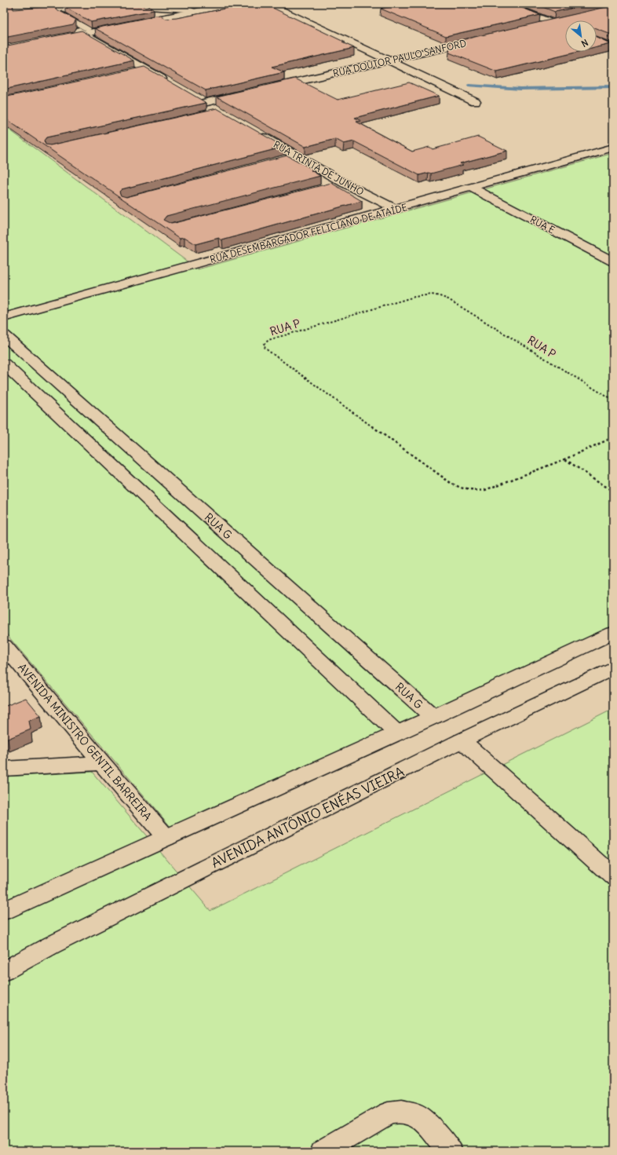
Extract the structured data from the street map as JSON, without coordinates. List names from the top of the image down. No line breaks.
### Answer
{"streets":{"street":["RUA DOUTOR PAULO SANFORD","RUA TRINTA DE JUNHO","RUA E","RUA DESEMBARGADOR FELICIANO DE ATAÍDE","RUA G","AVENIDA MINISTRO GENTIL BARREIRA","AVENIDA ANTÔNIO ENÉAS VIEIRA"],"path":["RUA P"]},"crossings":[["RUA TRINTA DE JUNHO","RUA DESEMBARGADOR FELICIANO DE ATAÍDE"],["RUA E","RUA DESEMBARGADOR FELICIANO DE ATAÍDE"]],"north":"bottom right"}
